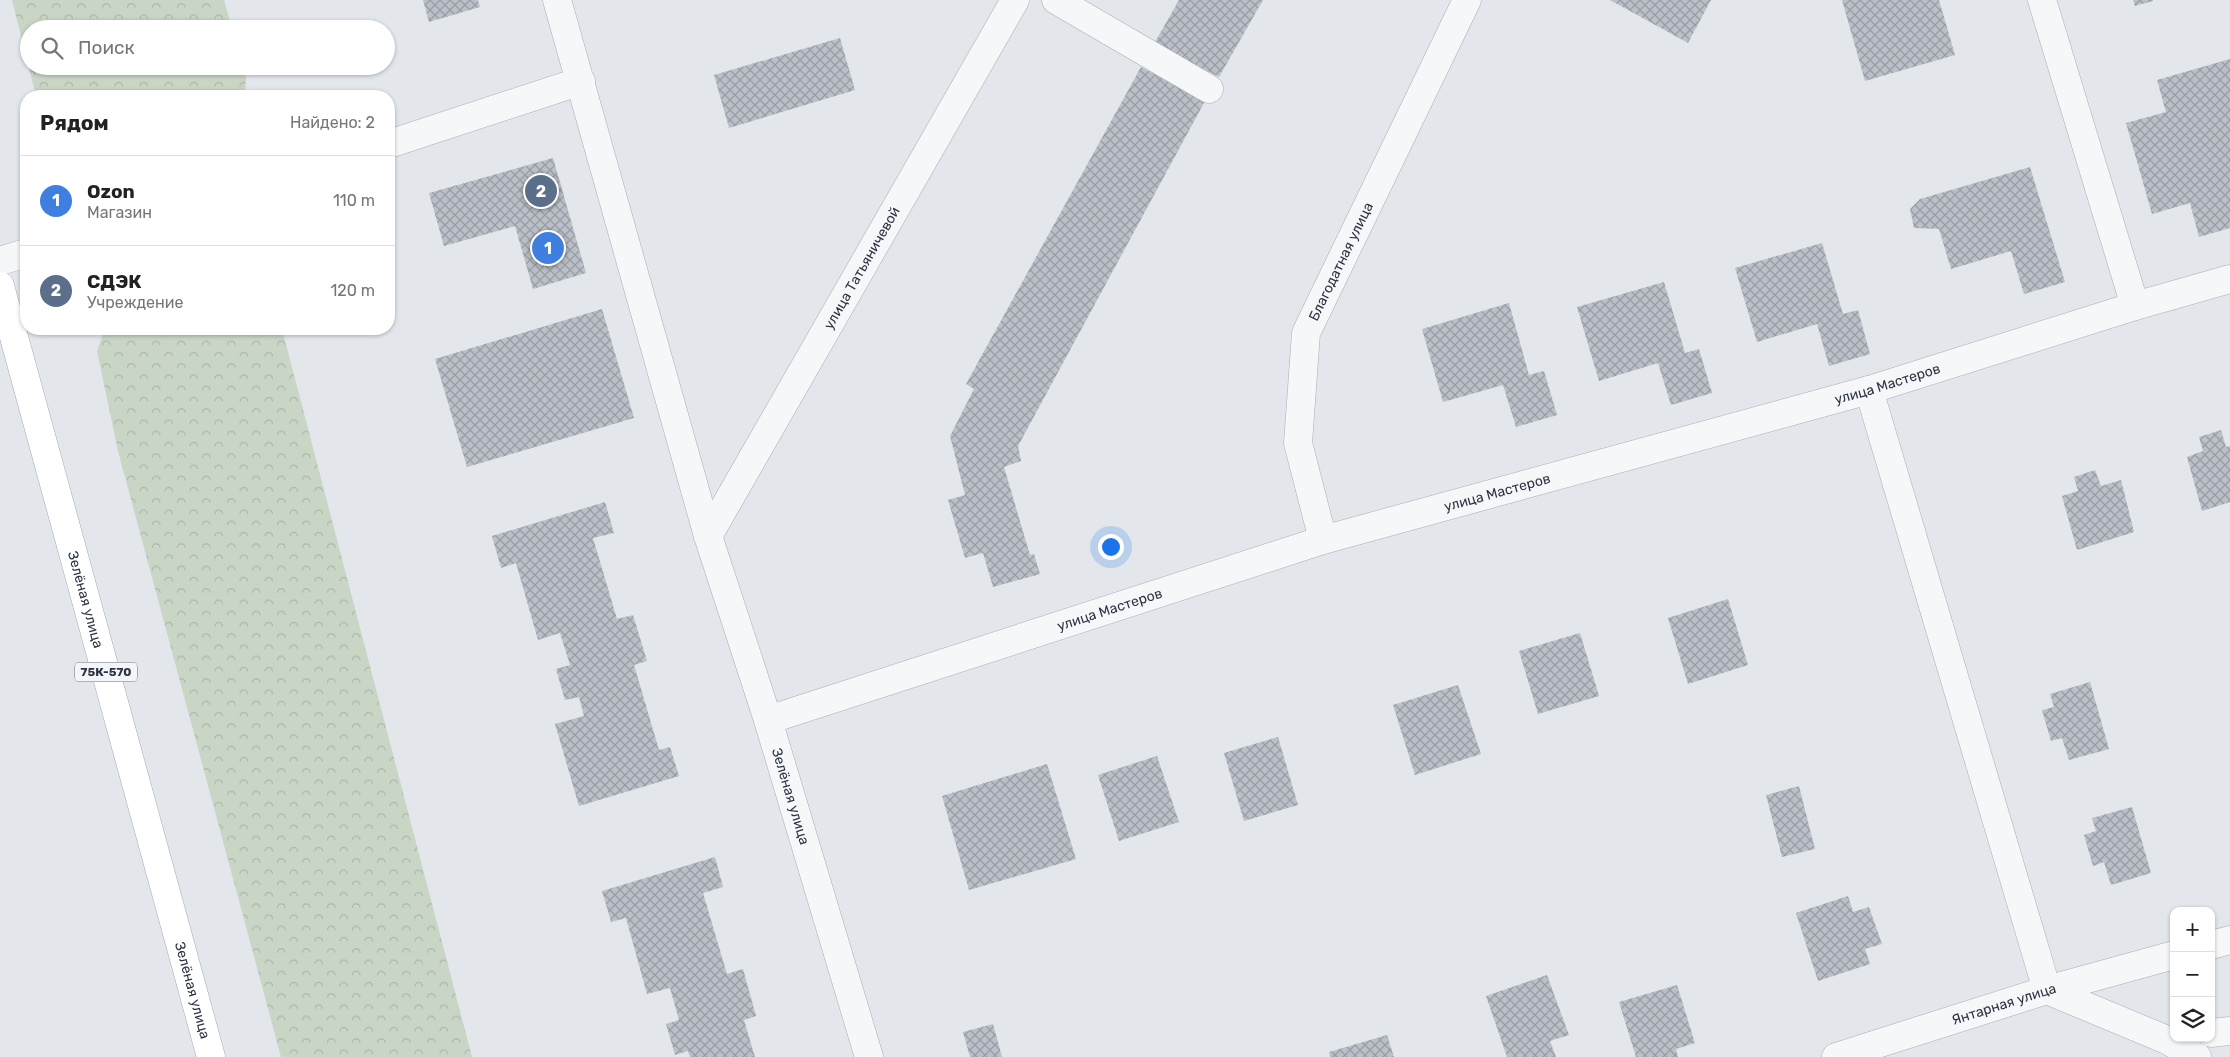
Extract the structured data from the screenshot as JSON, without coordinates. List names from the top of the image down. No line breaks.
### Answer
{"streets":{"main road":["Зелёная улица","75К-570"],"street":["Благодатная улица","улица Татьяничевой","улица Мастеров","Янтарная улица"]},"crossings":[["Благодатная улица","улица Мастеров"],["улица Татьяничевой","Зелёная улица"],["улица Мастеров","Зелёная улица"]],"page":{"search":"Поиск","heading":["Рядом","Найдено: 2"],"list":[{"mark":"1","name":"Ozon","note":"Магазин","value":"110 m"},{"mark":"2","name":"СДЭК","note":"Учреждение","value":"120 m"}],"pins":["2","1"],"map_buttons":["+","−"]}}
